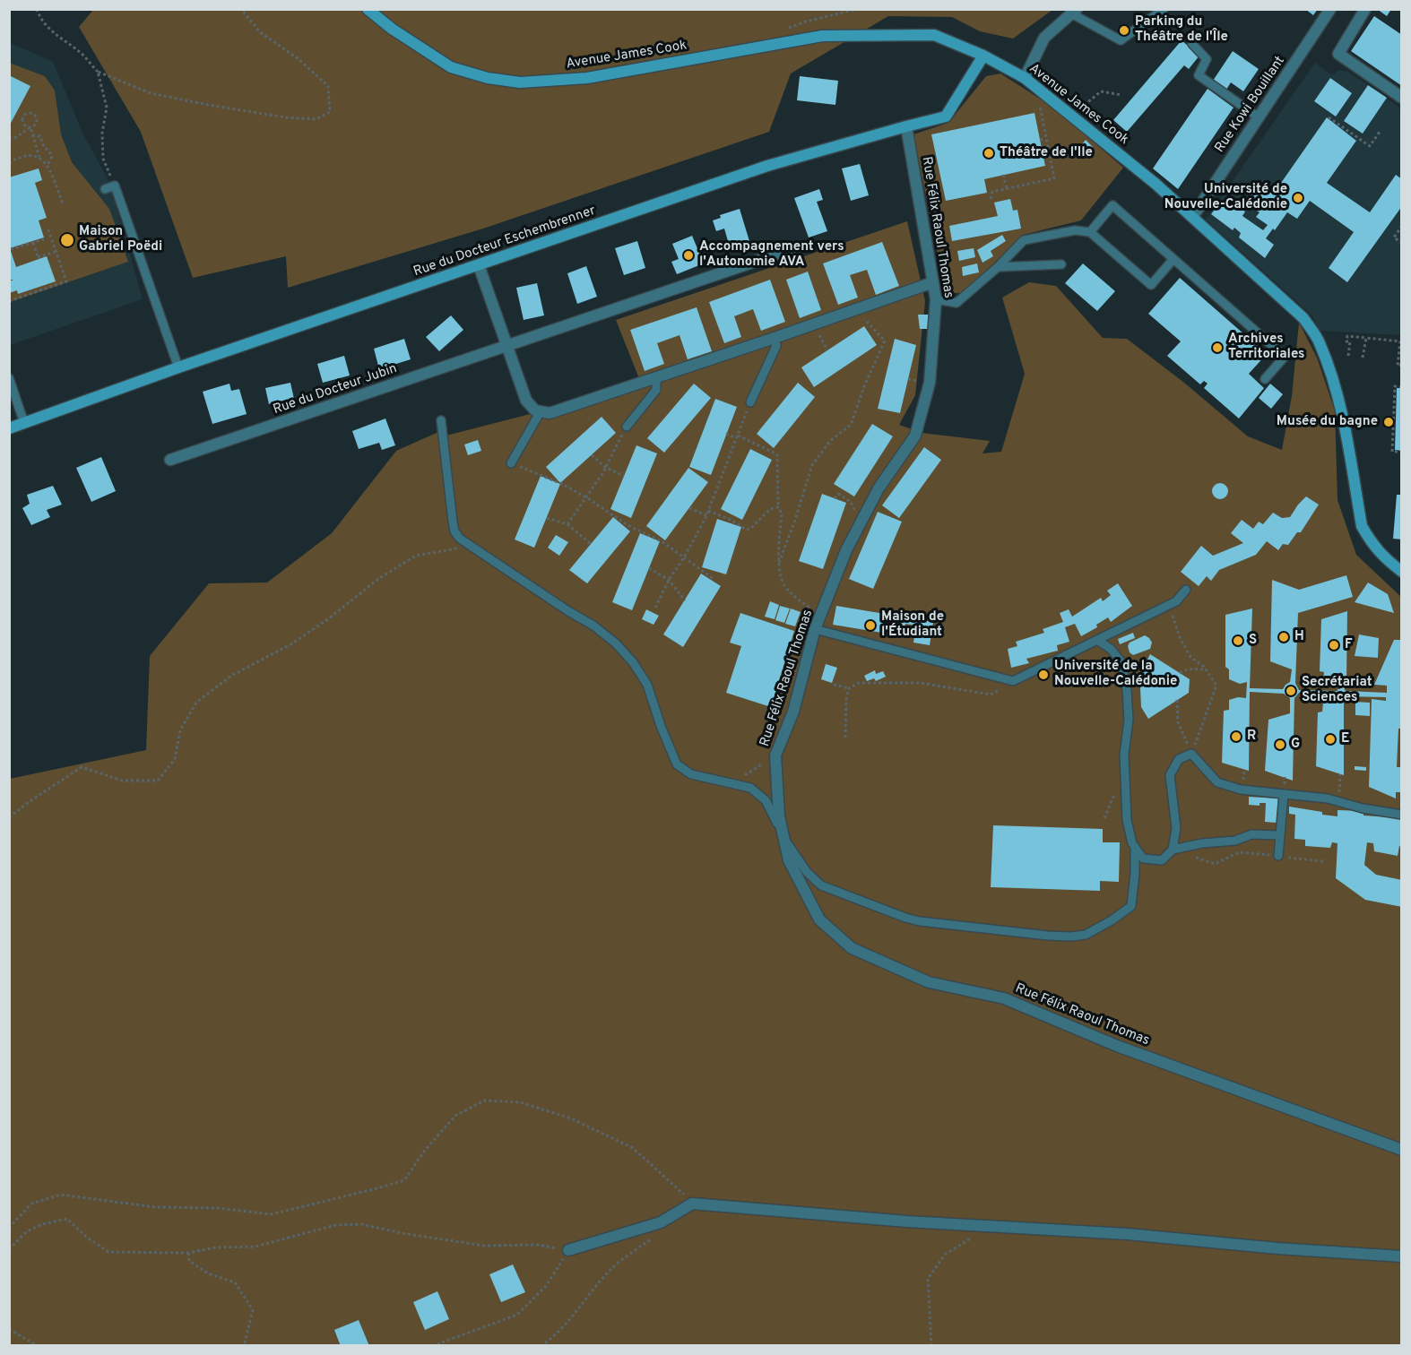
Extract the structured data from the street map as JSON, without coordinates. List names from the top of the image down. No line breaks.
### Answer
{"streets":{"main road":["Avenue James Cook","Rue du Docteur Eschembrenner"],"street":["Rue Kowi Bouillant","Rue Félix Raoul Thomas","Rue du Docteur Jubin"]},"crossings":[["Avenue James Cook","Rue Kowi Bouillant"],["Avenue James Cook","Rue du Docteur Eschembrenner"],["Rue Félix Raoul Thomas","Rue du Docteur Eschembrenner"]],"places":["Parking du Théâtre de l'Île","Théâtre de l'Ile","Université de Nouvelle-Calédonie","Maison Gabriel Poëdi","Accompagnement vers l'Autonomie AVA","Archives Territoriales","Musée du bagne","Maison de l'Étudiant","H","S","F","Université de la Nouvelle-Calédonie","Secrétariat Sciences","R","E","G"]}
